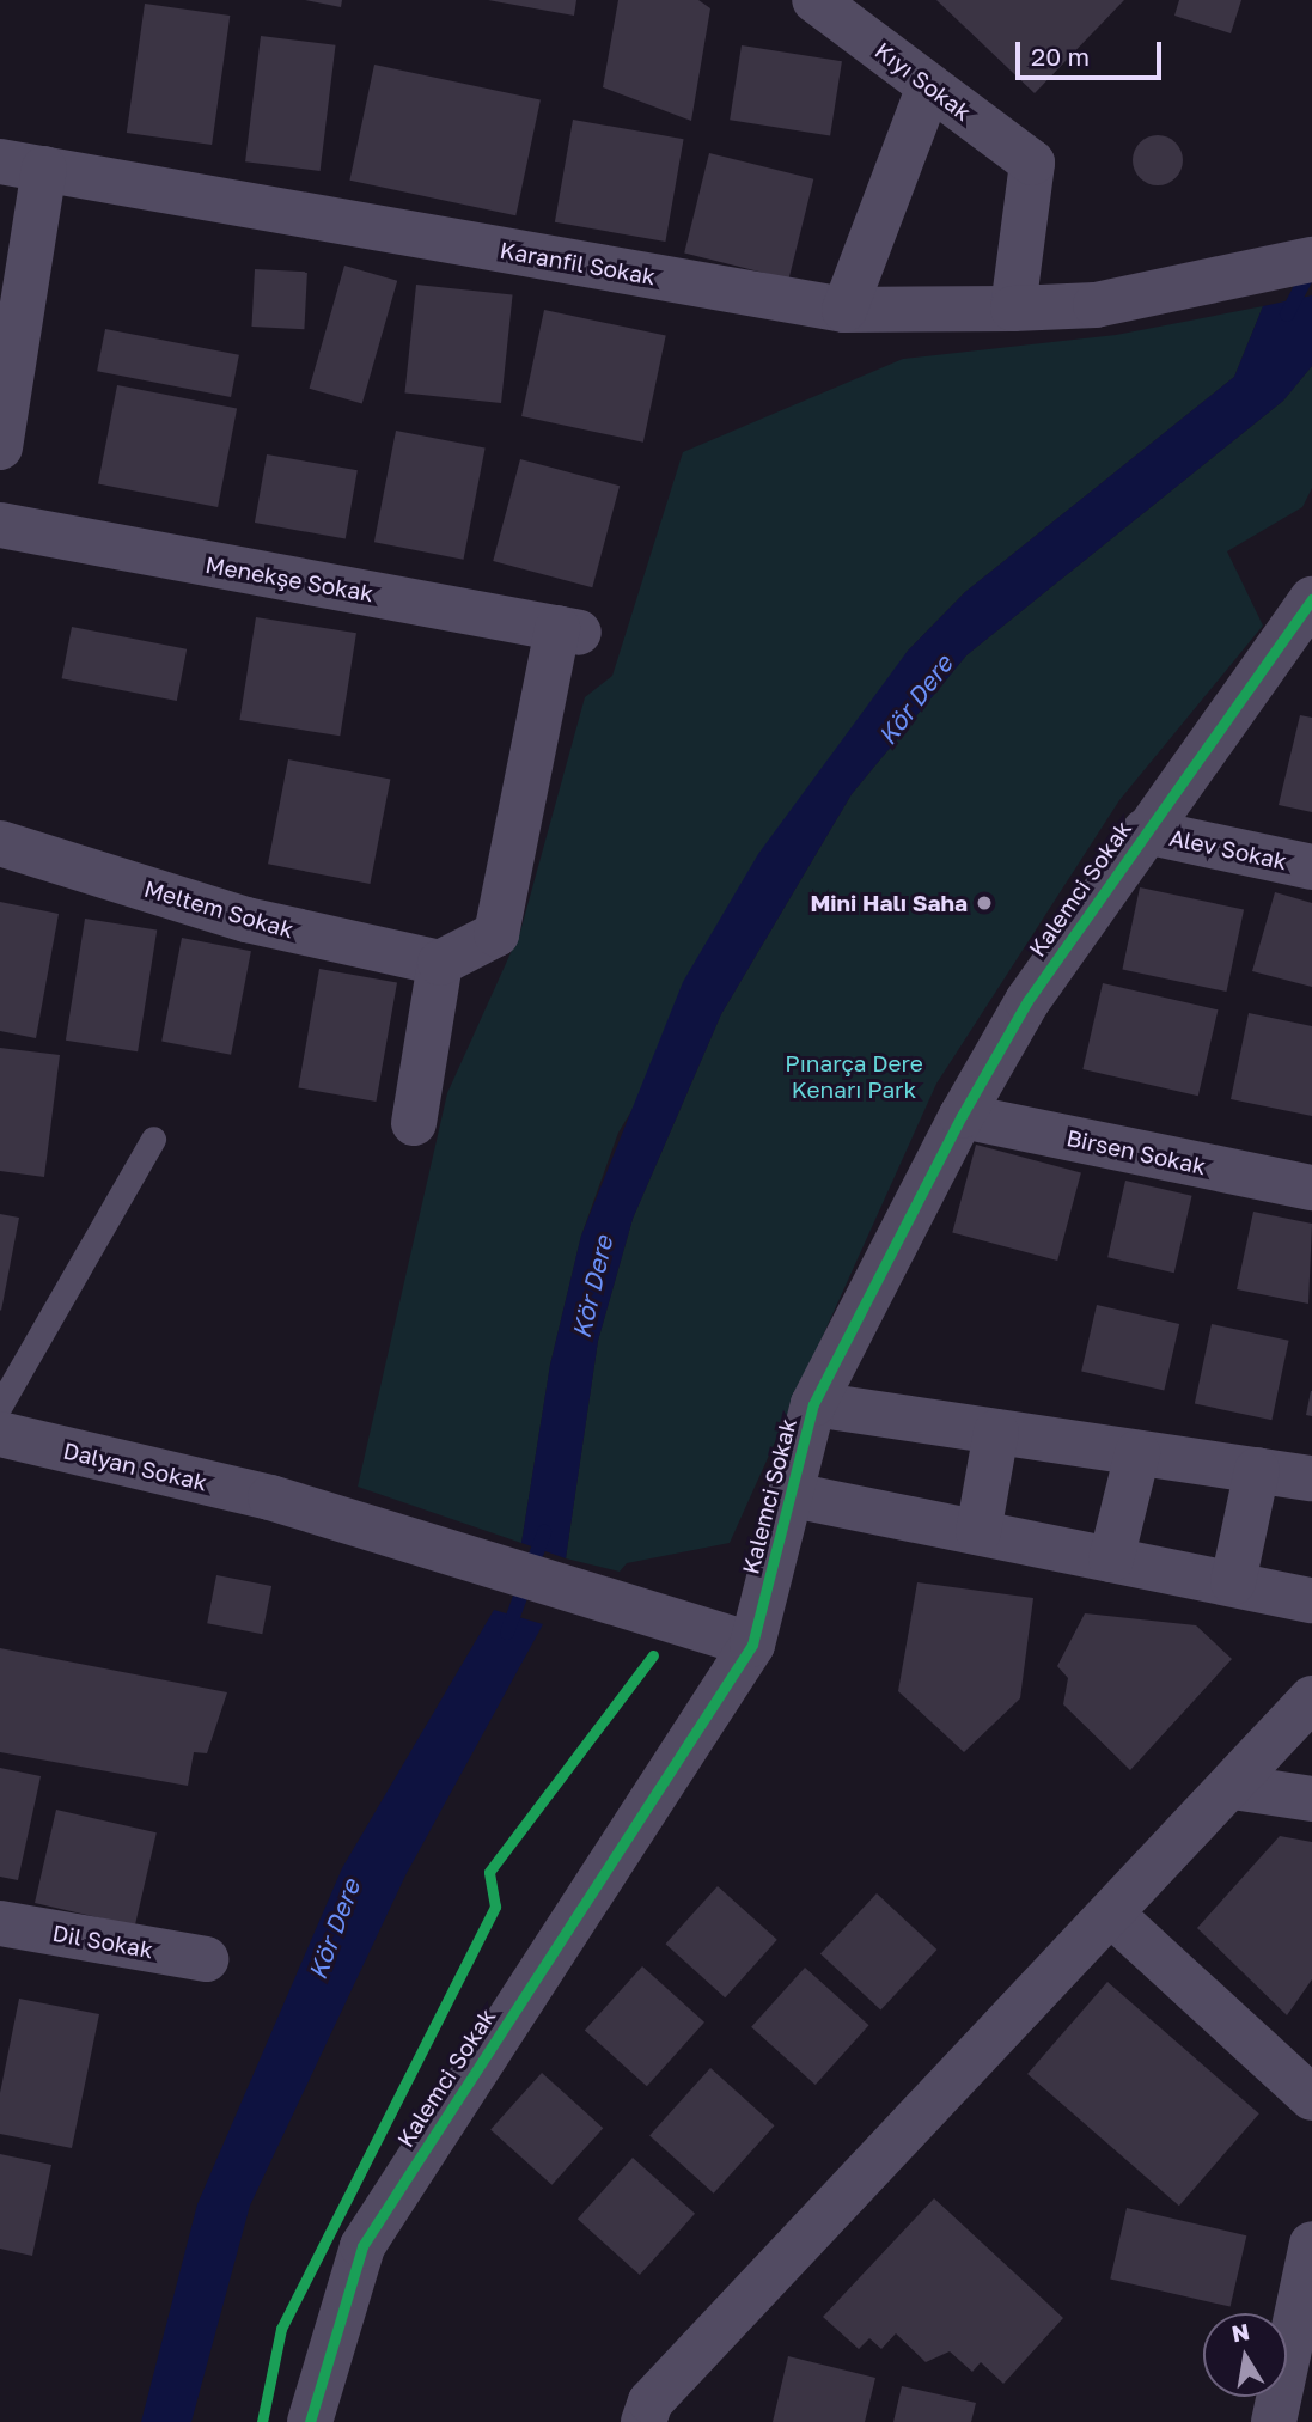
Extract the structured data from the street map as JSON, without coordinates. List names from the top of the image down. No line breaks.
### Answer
{"streets":{"street":["Kıyı Sokak","Karanfil Sokak","Menekşe Sokak","Alev Sokak","Kalemci Sokak","Meltem Sokak","Birsen Sokak","Dalyan Sokak","Dil Sokak"]},"crossings":[["Kıyı Sokak","Karanfil Sokak"],["Menekşe Sokak","Meltem Sokak"],["Alev Sokak","Kalemci Sokak"],["Kalemci Sokak","Birsen Sokak"],["Kalemci Sokak","Dalyan Sokak"]],"water":["Kör Dere"],"parks":["Pınarça Dere Kenarı Park"],"places":["Mini Halı Saha"],"scale_bar":"20 m","north":"top"}
